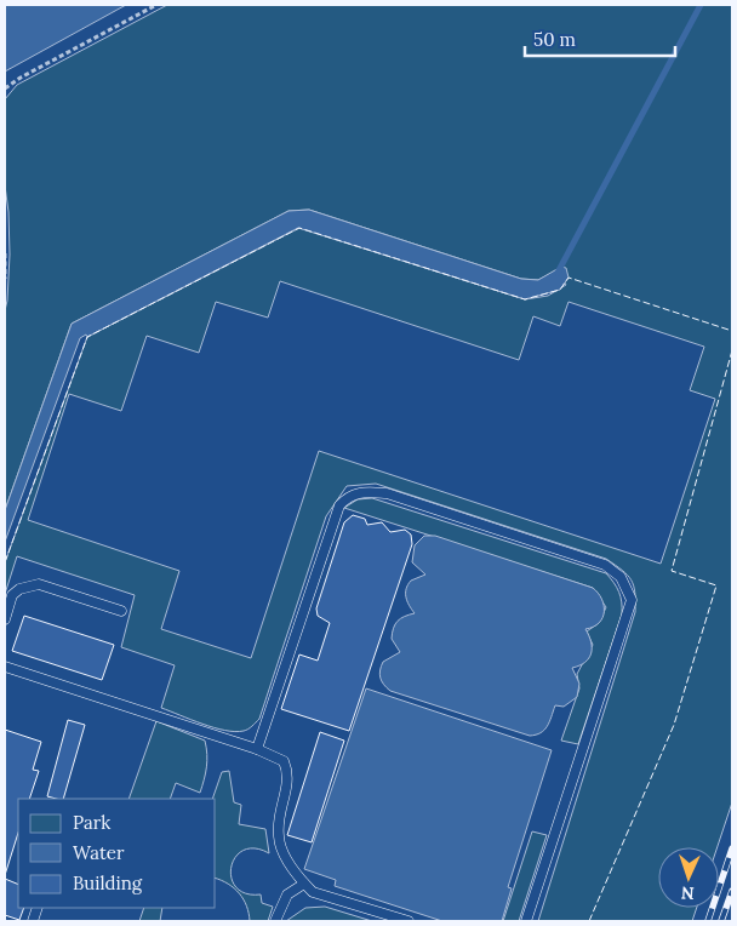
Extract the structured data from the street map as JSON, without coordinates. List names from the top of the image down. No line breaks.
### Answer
{"legend":["Park","Water","Building"],"scale_bar":"50 m","north":"bottom"}
